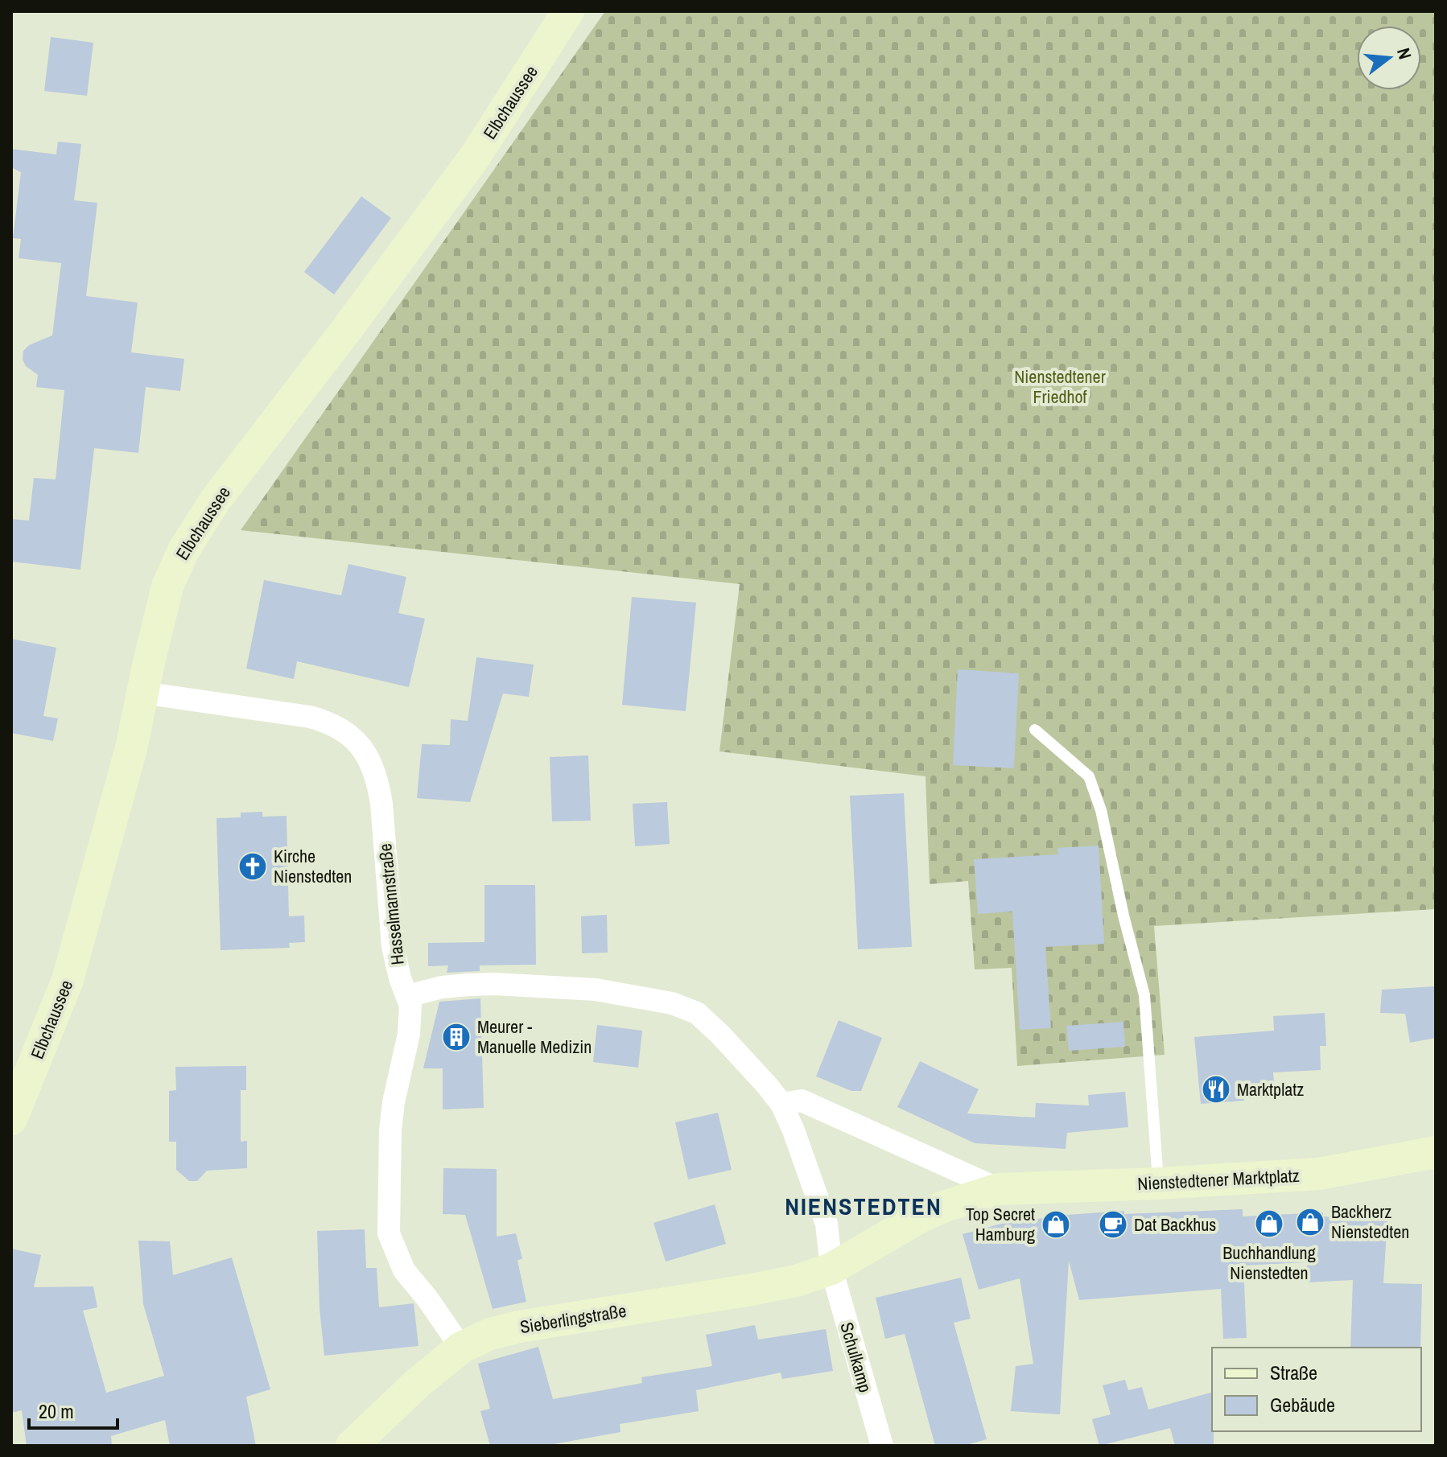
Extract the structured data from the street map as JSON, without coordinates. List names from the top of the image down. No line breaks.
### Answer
{"streets":{"main road":["Elbchaussee","Nienstedtener Marktplatz","Sieberlingstraße"],"street":["Hasselmannstraße","Schulkamp"]},"crossings":[["Elbchaussee","Hasselmannstraße"],["Hasselmannstraße","Sieberlingstraße"],["Nienstedtener Marktplatz","Sieberlingstraße"],["Nienstedtener Marktplatz","Schulkamp"],["Sieberlingstraße","Schulkamp"]],"districts":["NIENSTEDTEN"],"parks":["Nienstedtener Friedhof"],"places":{"church":["Kirche Nienstedten"],"building":["Meurer - Manuelle Medizin"],"restaurant":["Marktplatz"],"shop":["Backherz Nienstedten","Buchhandlung Nienstedten","Top Secret Hamburg"],"cafe":["Dat Backhus"]},"legend":["Straße","Gebäude"],"scale_bar":"20 m","north":"right"}
